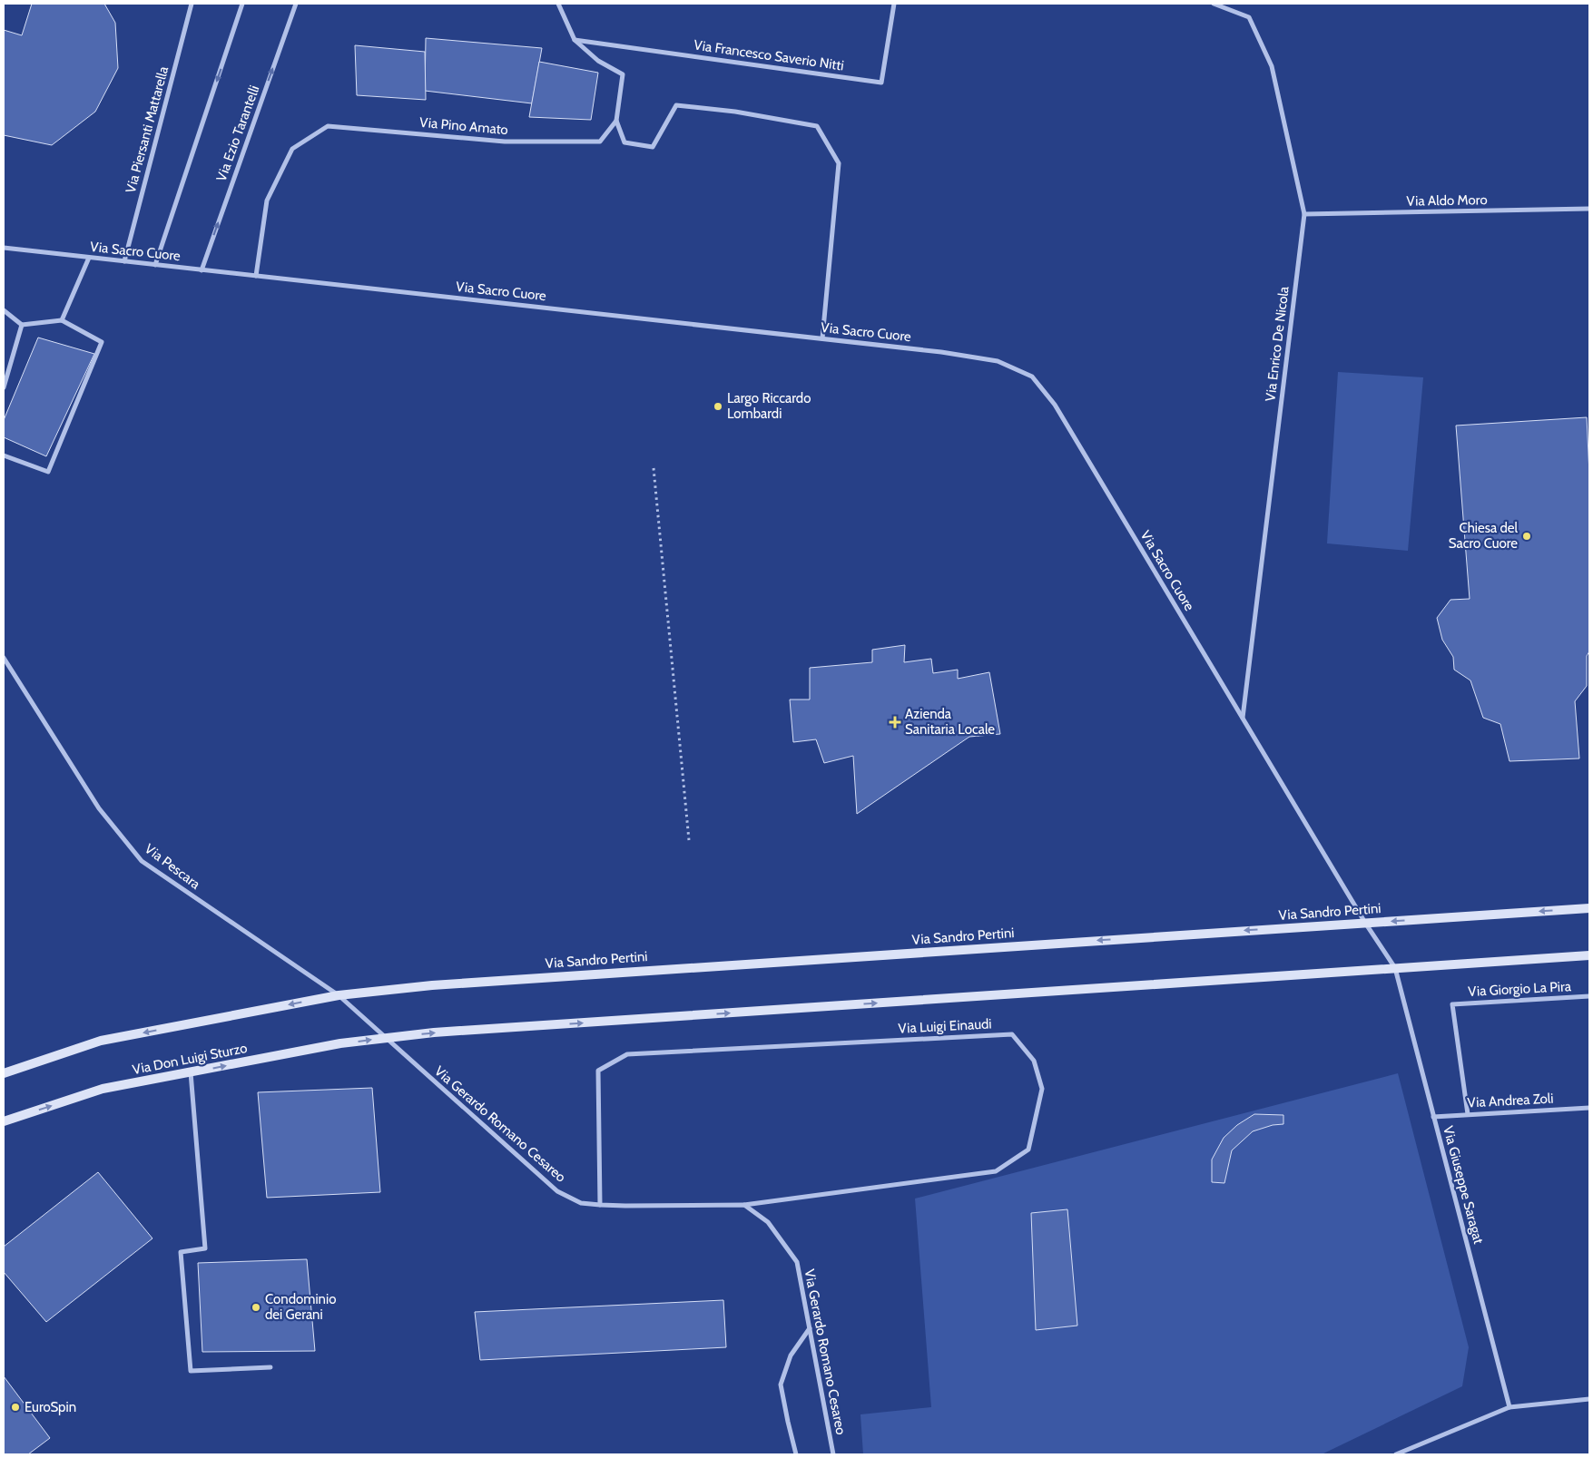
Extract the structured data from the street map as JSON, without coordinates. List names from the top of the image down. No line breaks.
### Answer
{"streets":{"street":["Via Francesco Saverio Nitti","Via Pino Amato","Via Piersanti Mattarella","Via Ezio Tarantelli","Via Aldo Moro","Via Sacro Cuore","Via Enrico De Nicola","Via Pescara","Via Sandro Pertini","Via Giorgio La Pira","Via Luigi Einaudi","Via Don Luigi Sturzo","Via Andrea Zoli","Via Gerardo Romano Cesareo","Via Giuseppe Saragat"]},"crossings":[["Via Pino Amato","Via Sacro Cuore"],["Via Piersanti Mattarella","Via Sacro Cuore"],["Via Ezio Tarantelli","Via Sacro Cuore"],["Via Aldo Moro","Via Enrico De Nicola"],["Via Sacro Cuore","Via Enrico De Nicola"],["Via Sacro Cuore","Via Sandro Pertini"],["Via Sacro Cuore","Via Giuseppe Saragat"],["Via Pescara","Via Sandro Pertini"],["Via Pescara","Via Don Luigi Sturzo"],["Via Pescara","Via Gerardo Romano Cesareo"],["Via Giorgio La Pira","Via Andrea Zoli"],["Via Luigi Einaudi","Via Gerardo Romano Cesareo"],["Via Don Luigi Sturzo","Via Gerardo Romano Cesareo"],["Via Andrea Zoli","Via Giuseppe Saragat"]],"one_way":["Via Ezio Tarantelli"],"places":{"other":["Largo Riccardo Lombardi","Chiesa del Sacro Cuore","Condominio dei Gerani","EuroSpin"],"health":["Azienda Sanitaria Locale"]}}
